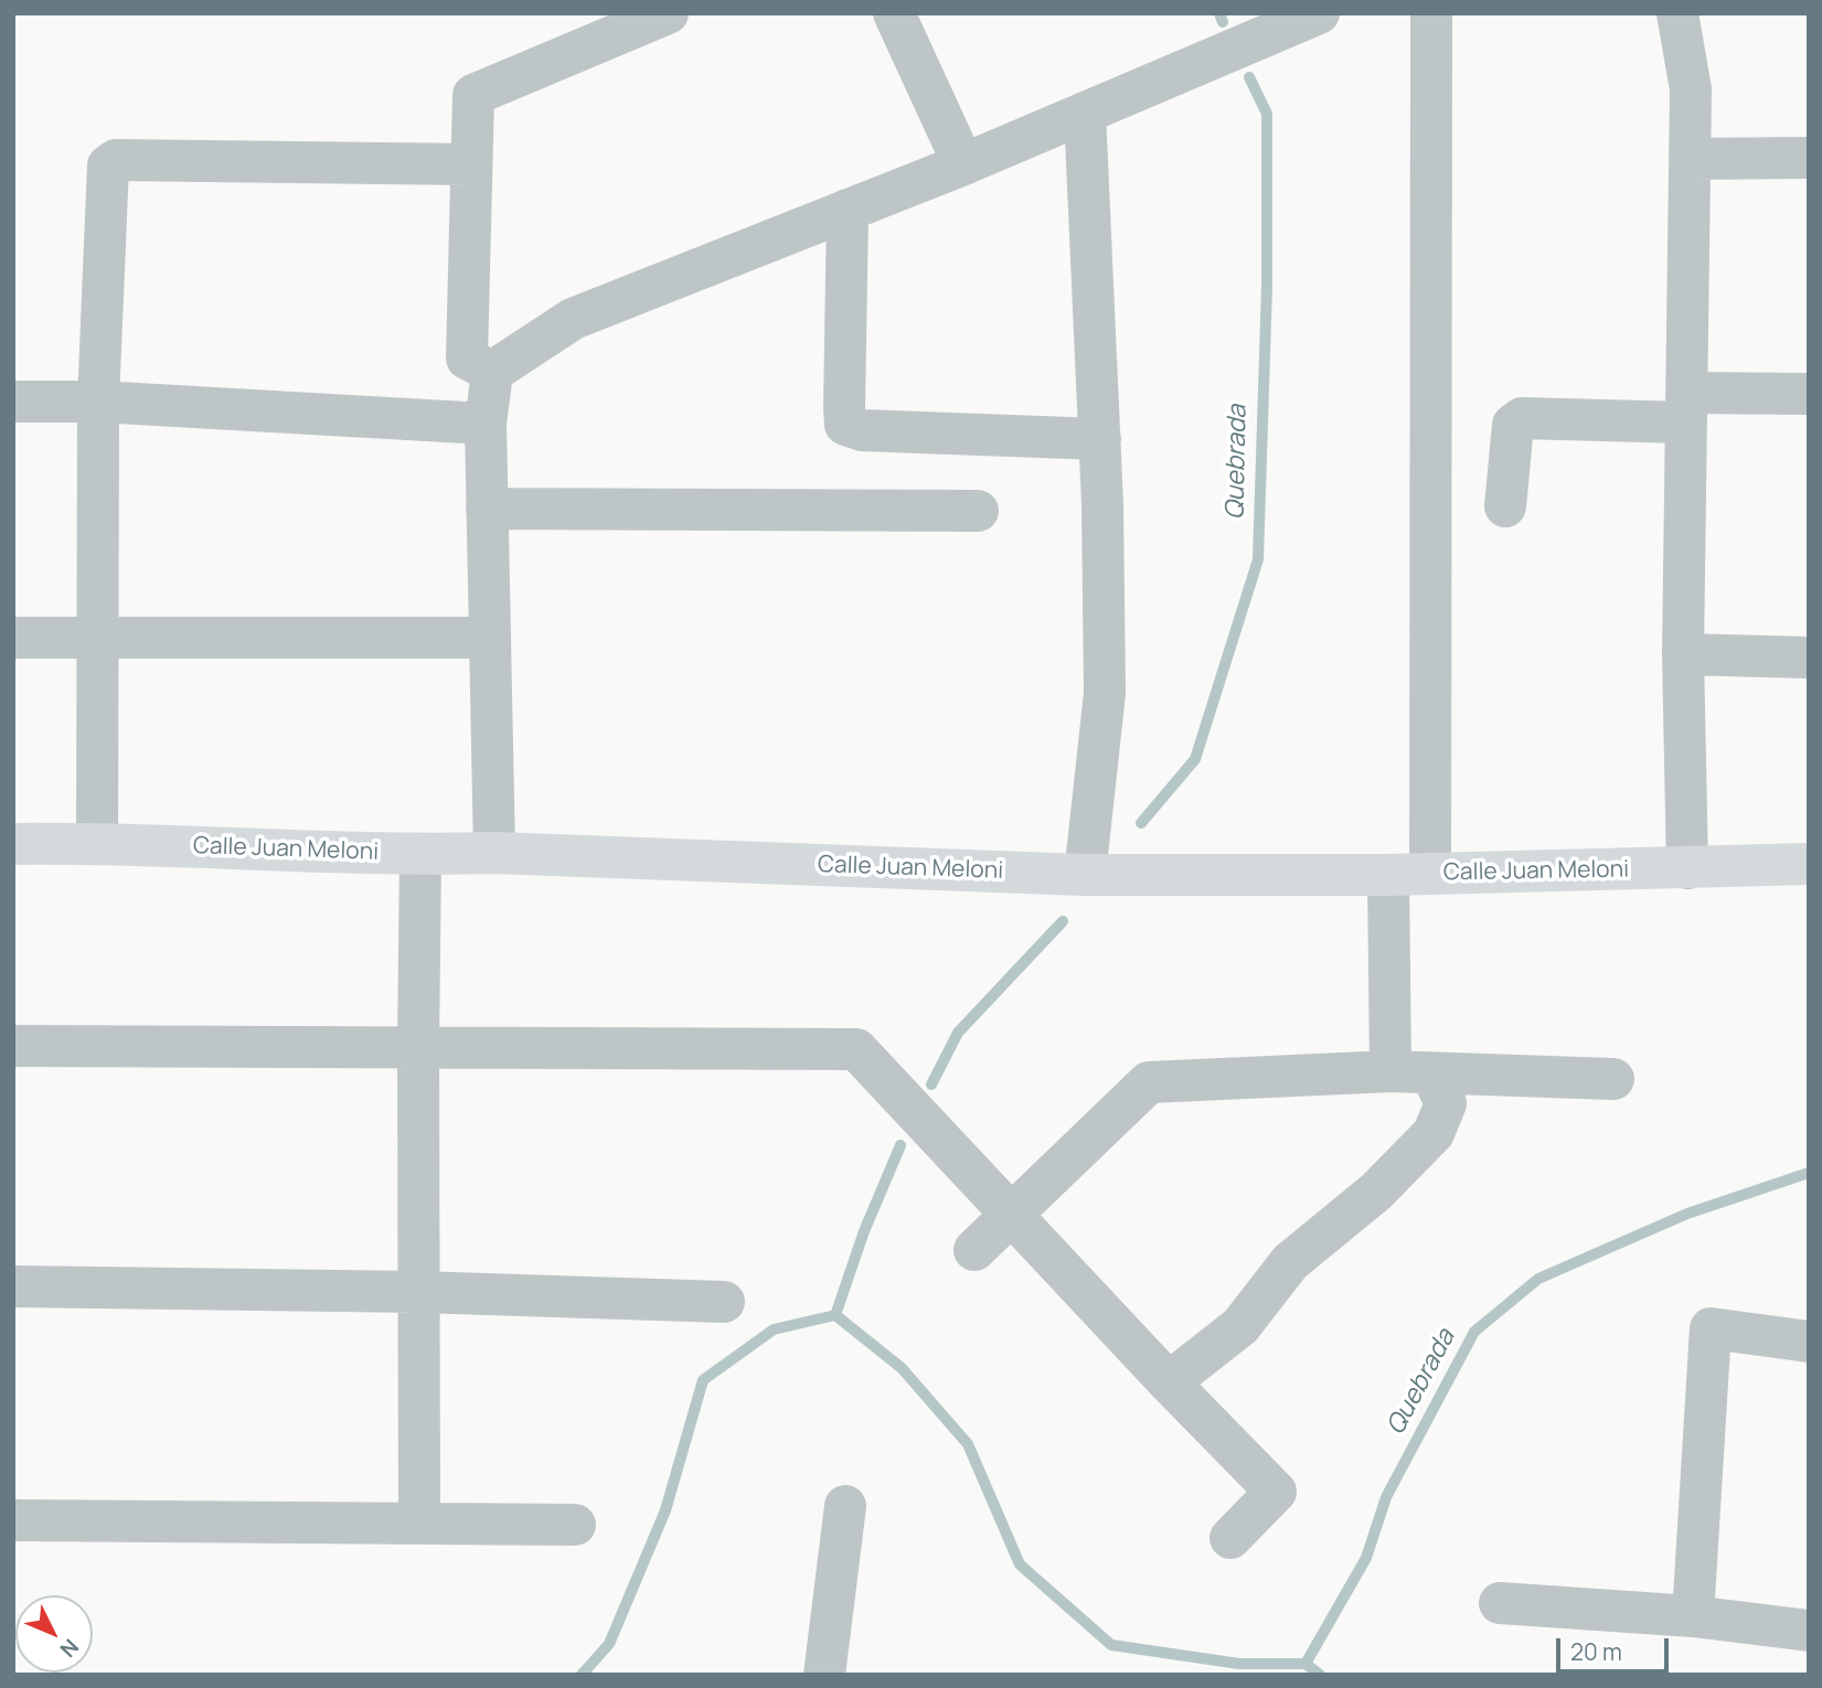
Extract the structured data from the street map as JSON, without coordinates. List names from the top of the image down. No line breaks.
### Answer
{"streets":{"main road":["Calle Juan Meloni"]},"water":["Quebrada"],"scale_bar":"20 m","north":"bottom right"}
